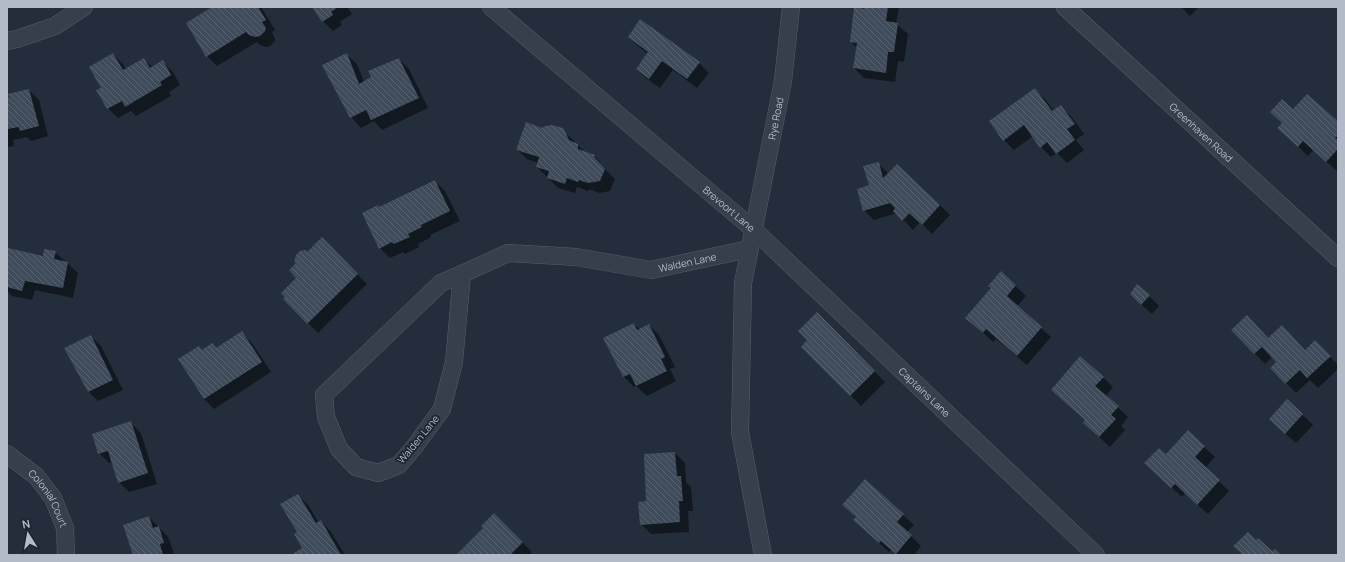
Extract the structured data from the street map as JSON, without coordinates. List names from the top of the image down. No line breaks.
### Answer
{"streets":{"street":["Rye Road","Greenhaven Road","Brevoort Lane","Walden Lane","Captains Lane","Colonial Court"]},"crossings":[["Rye Road","Brevoort Lane"],["Rye Road","Captains Lane"],["Brevoort Lane","Walden Lane"],["Brevoort Lane","Captains Lane"]],"north":"top"}
